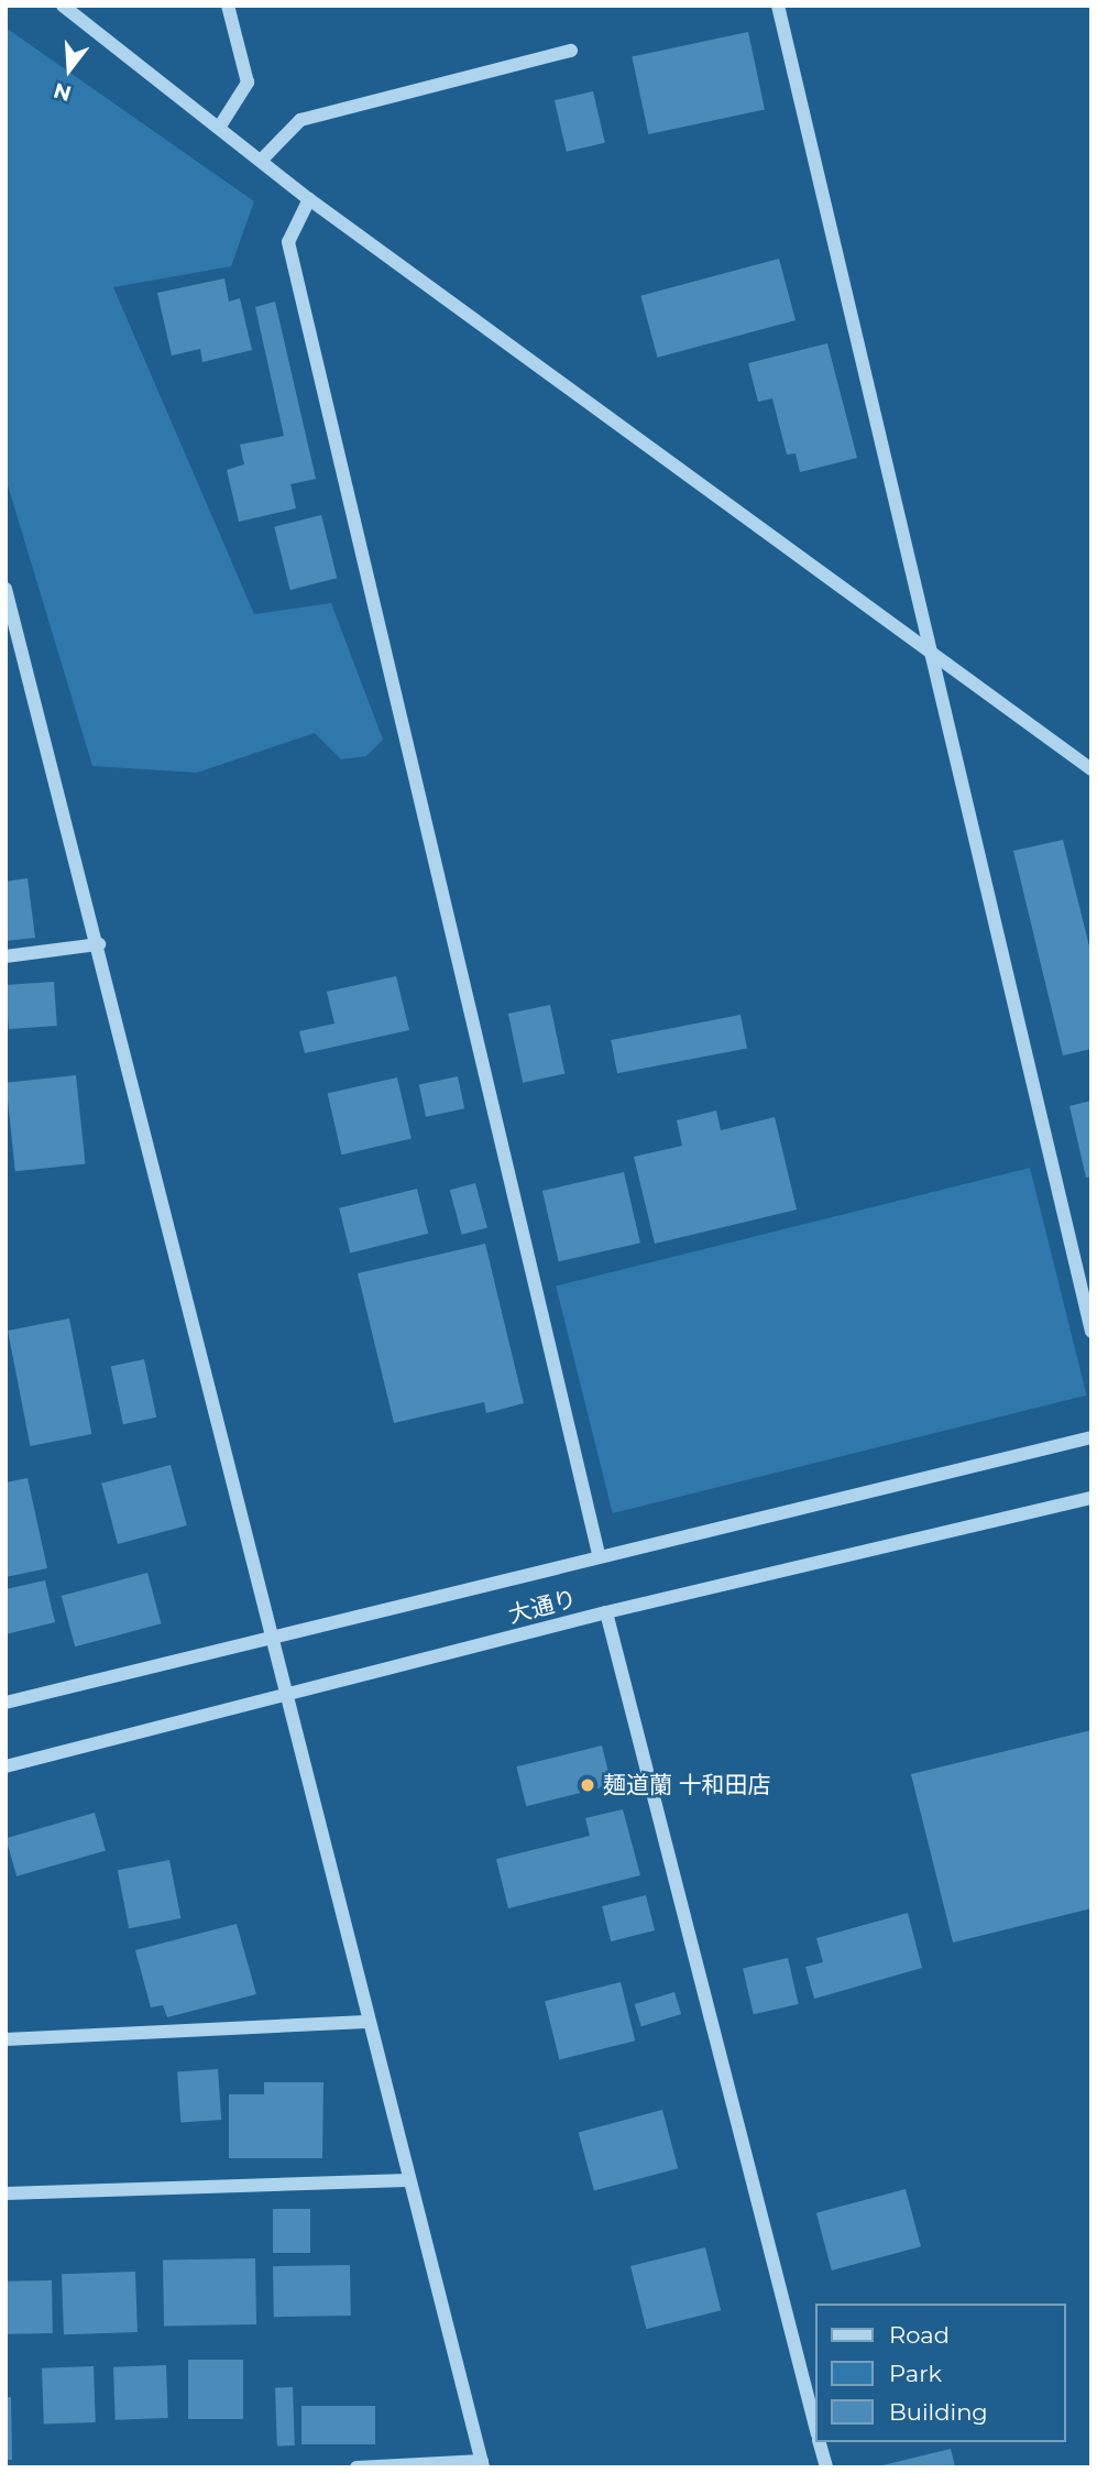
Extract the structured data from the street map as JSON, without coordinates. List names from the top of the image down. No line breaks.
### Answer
{"streets":{"street":["大通り"]},"places":["麺道蘭 十和田店"],"legend":["Road","Park","Building"],"north":"bottom"}
